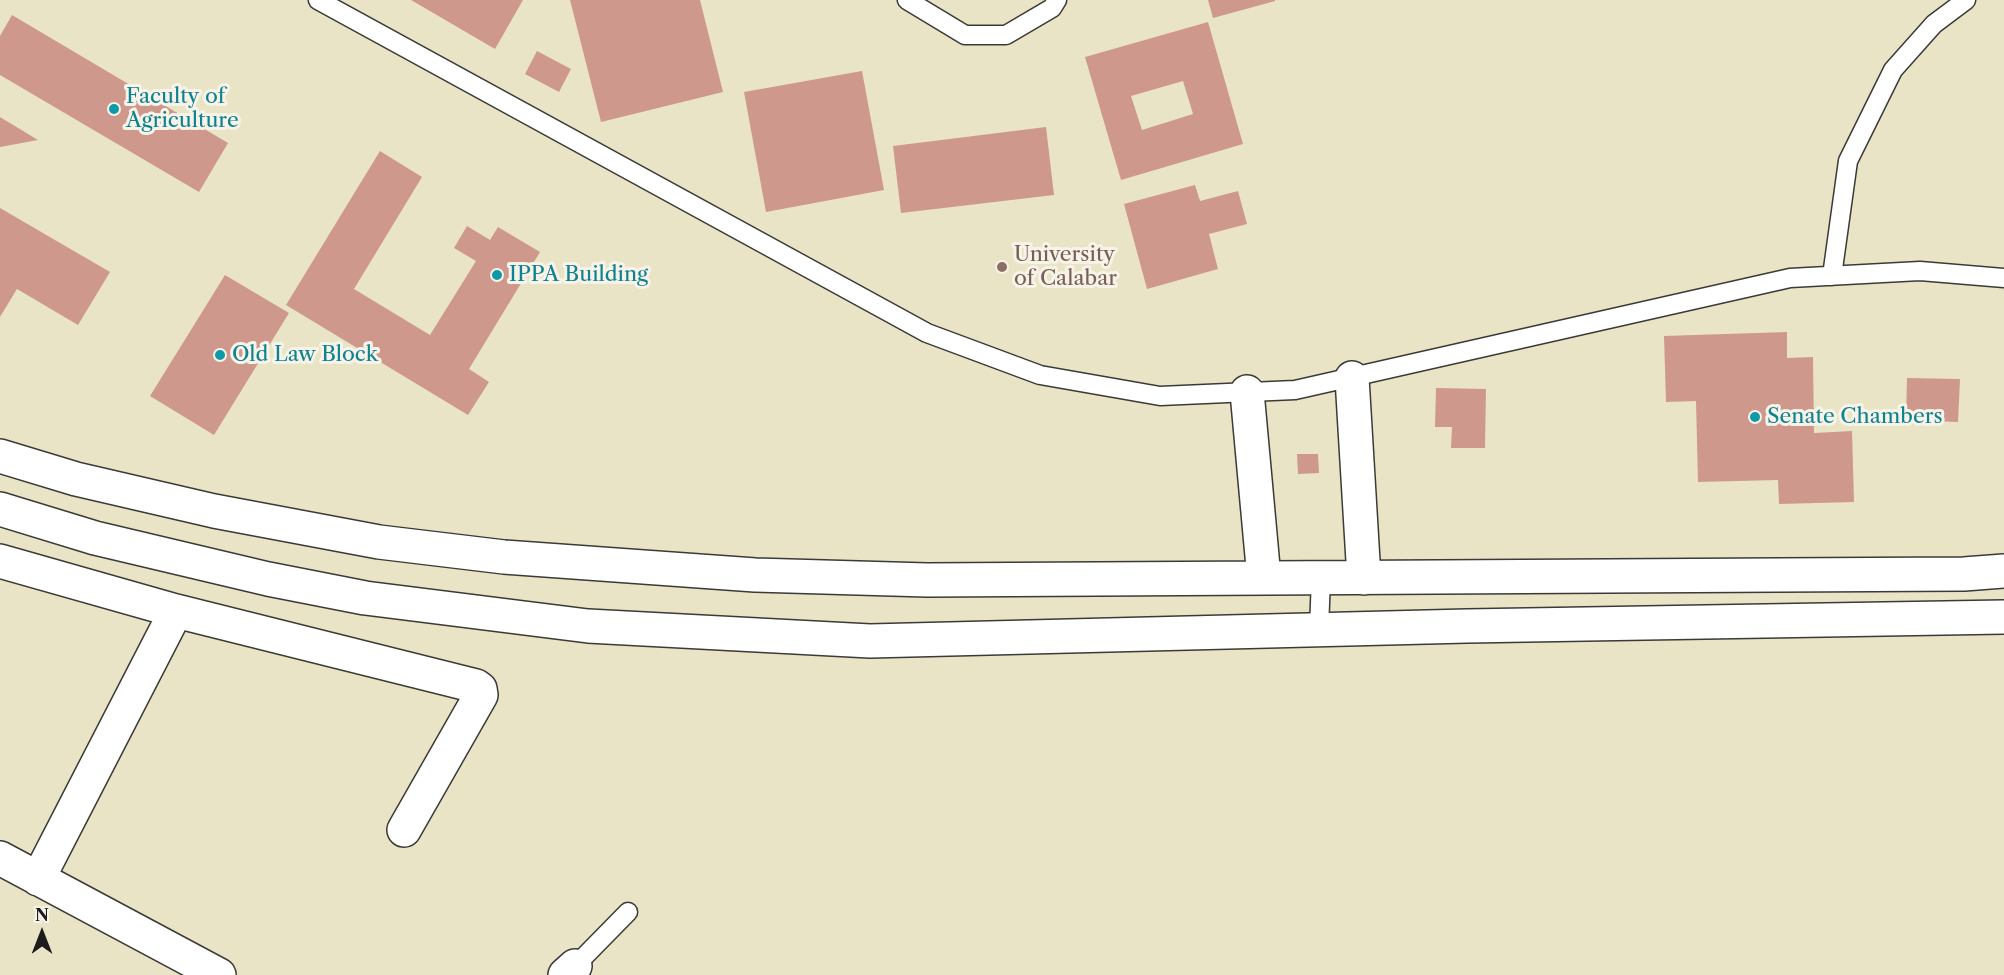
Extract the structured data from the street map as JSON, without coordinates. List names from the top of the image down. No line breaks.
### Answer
{"places":["Faculty of Agriculture","University of Calabar","IPPA Building","Old Law Block","Senate Chambers"],"north":"top"}
